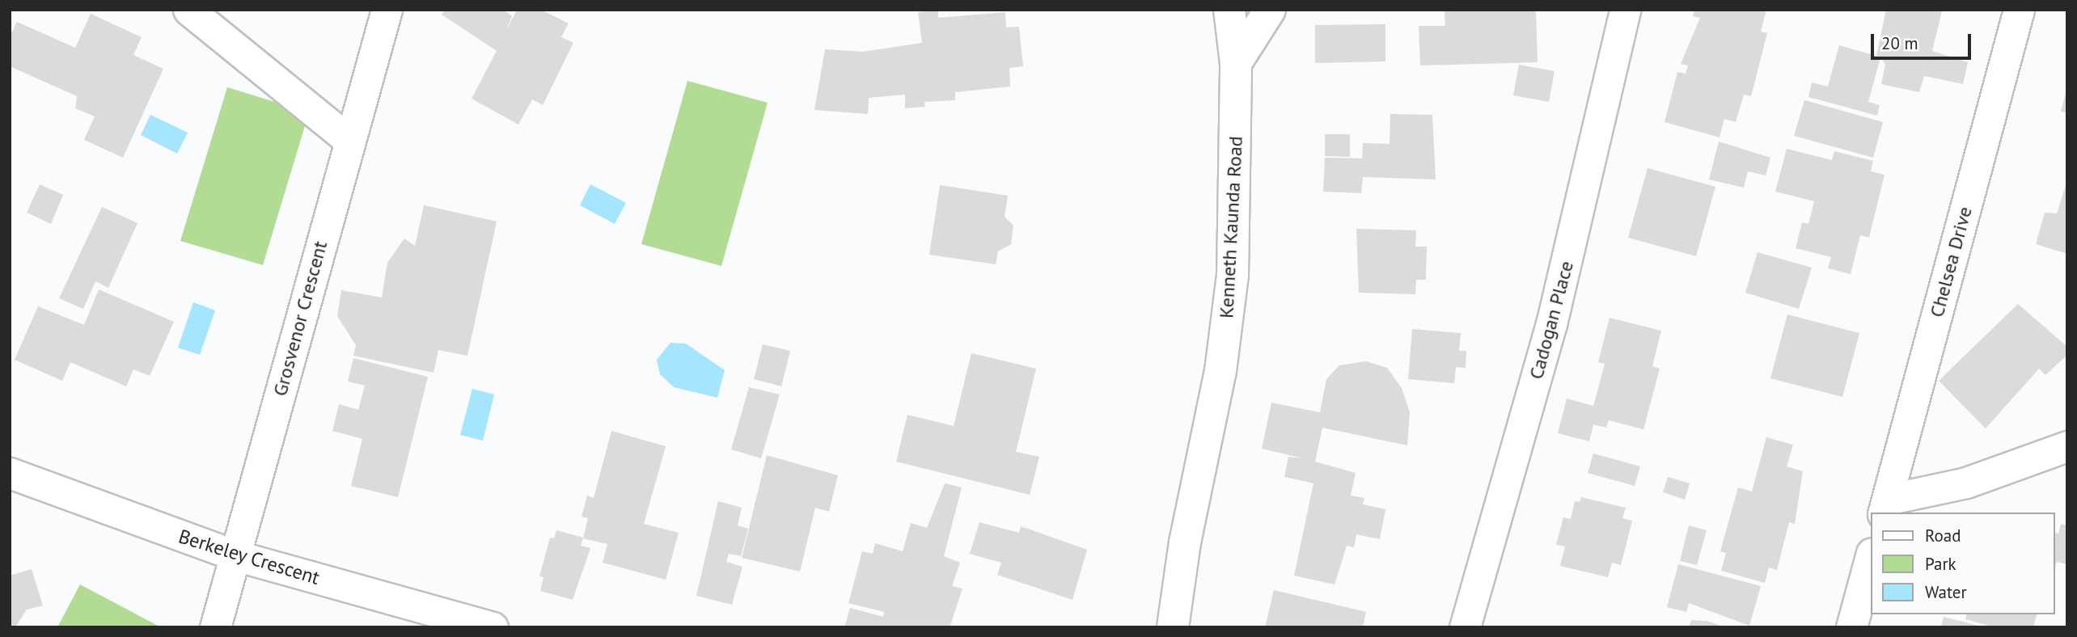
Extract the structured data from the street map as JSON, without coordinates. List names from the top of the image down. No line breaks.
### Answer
{"streets":{"main road":["Kenneth Kaunda Road"],"street":["Chelsea Drive","Grosvenor Crescent","Cadogan Place","Berkeley Crescent"]},"crossings":[["Grosvenor Crescent","Berkeley Crescent"]],"legend":["Road","Park","Water"],"scale_bar":"20 m"}
